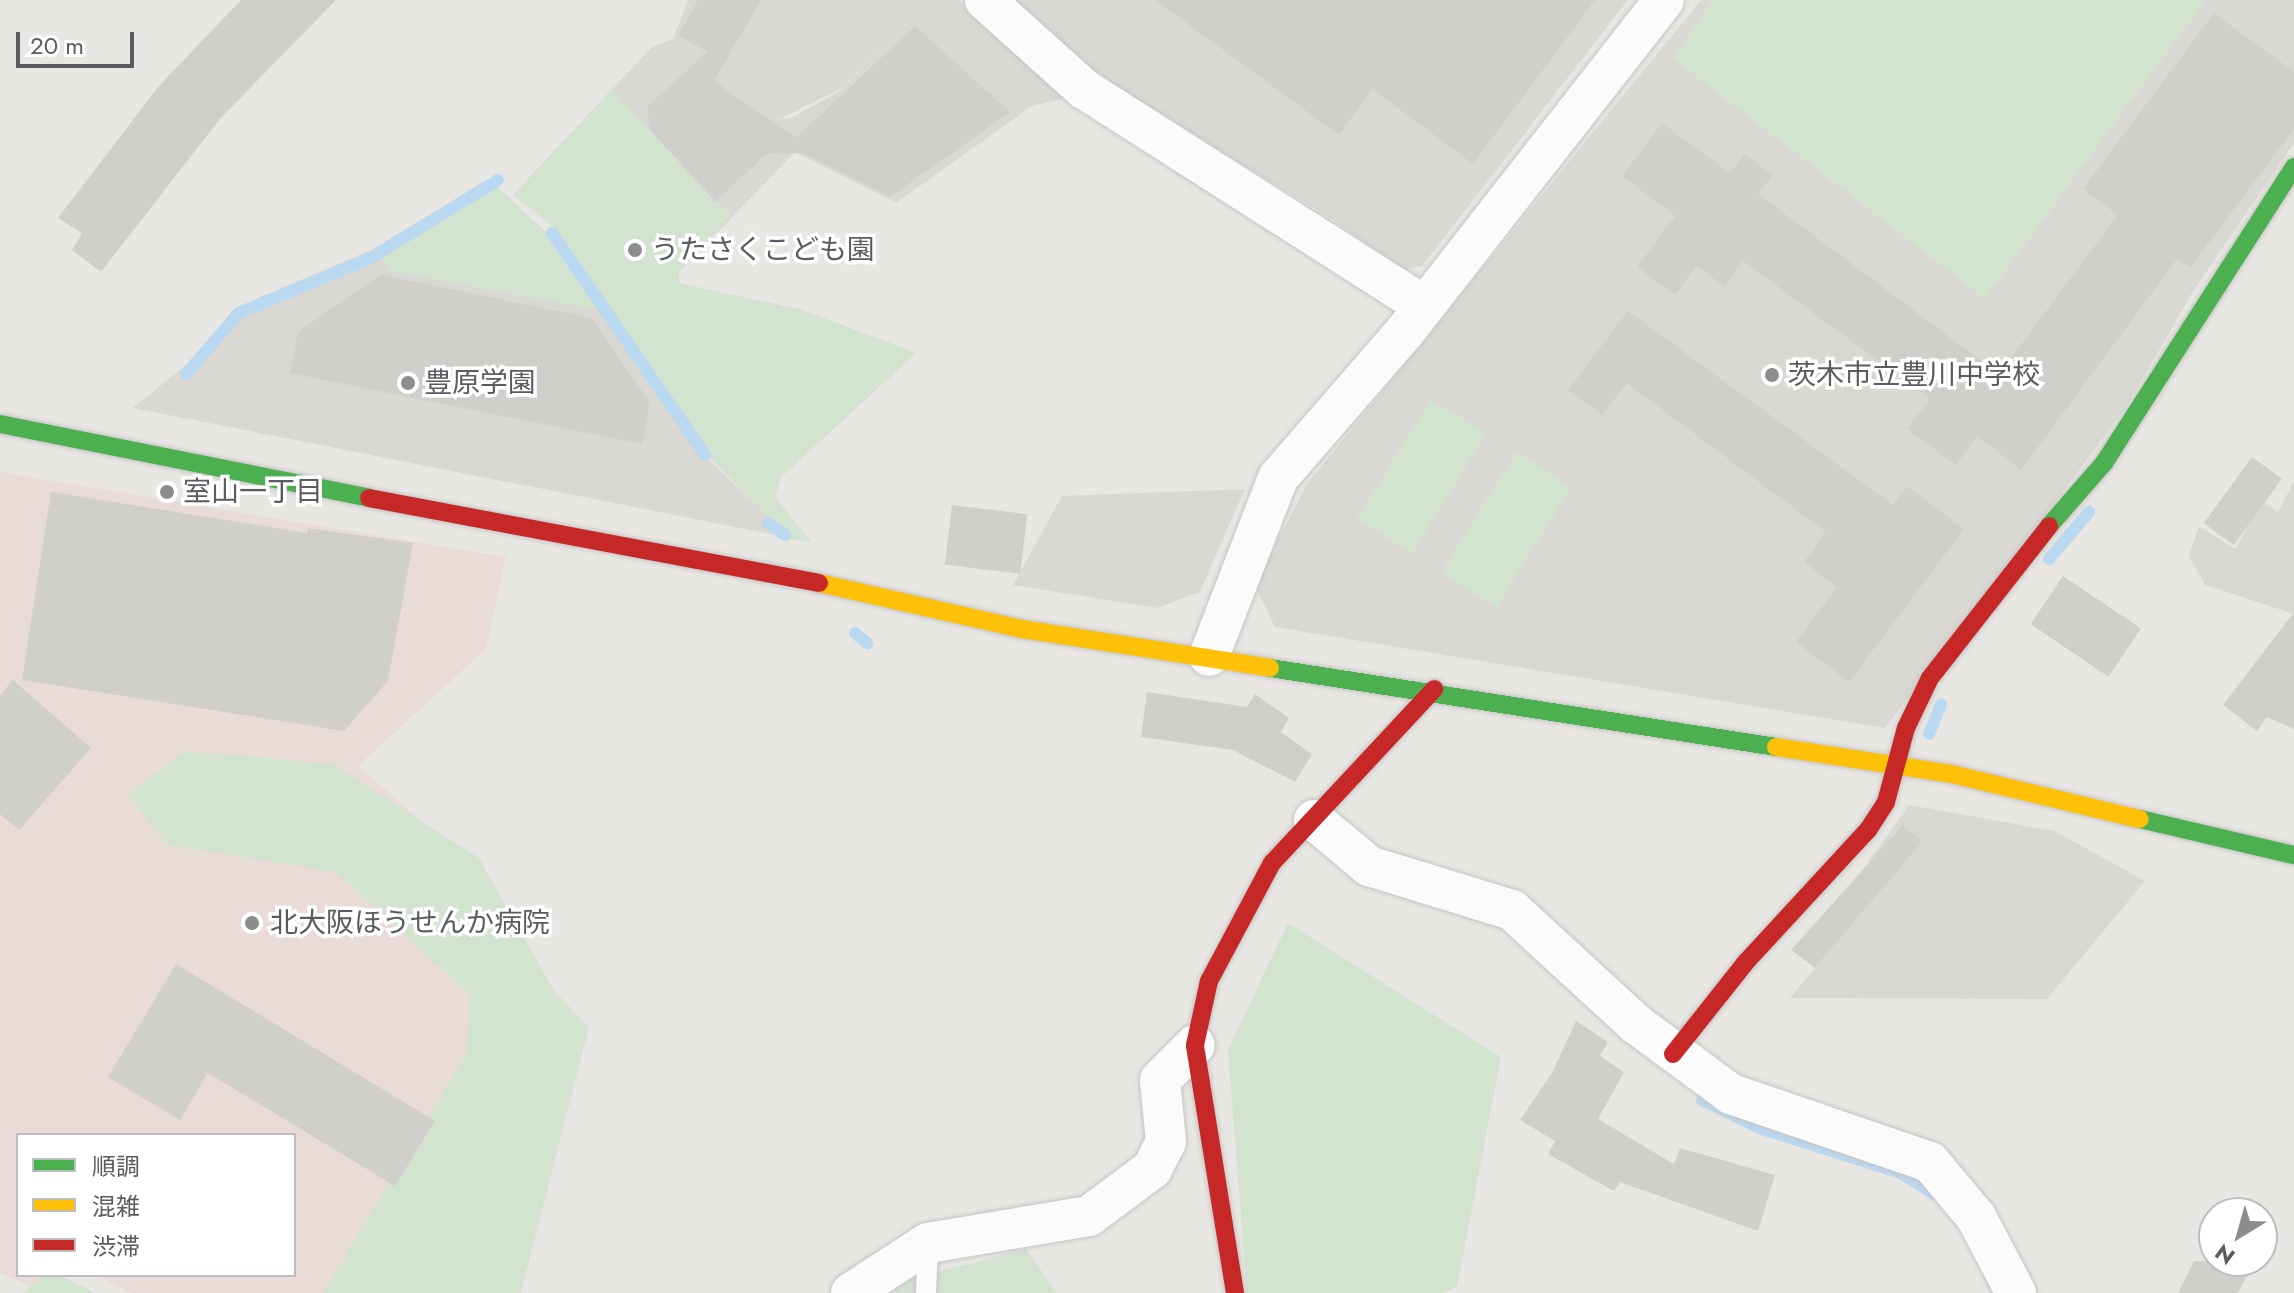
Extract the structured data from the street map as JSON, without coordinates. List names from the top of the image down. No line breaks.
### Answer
{"places":["うたさくこども園","茨木市立豊川中学校","豊原学園","室山一丁目","北大阪ほうせんか病院"],"legend":["順調","混雑","渋滞"],"scale_bar":"20 m","north":"bottom left"}
